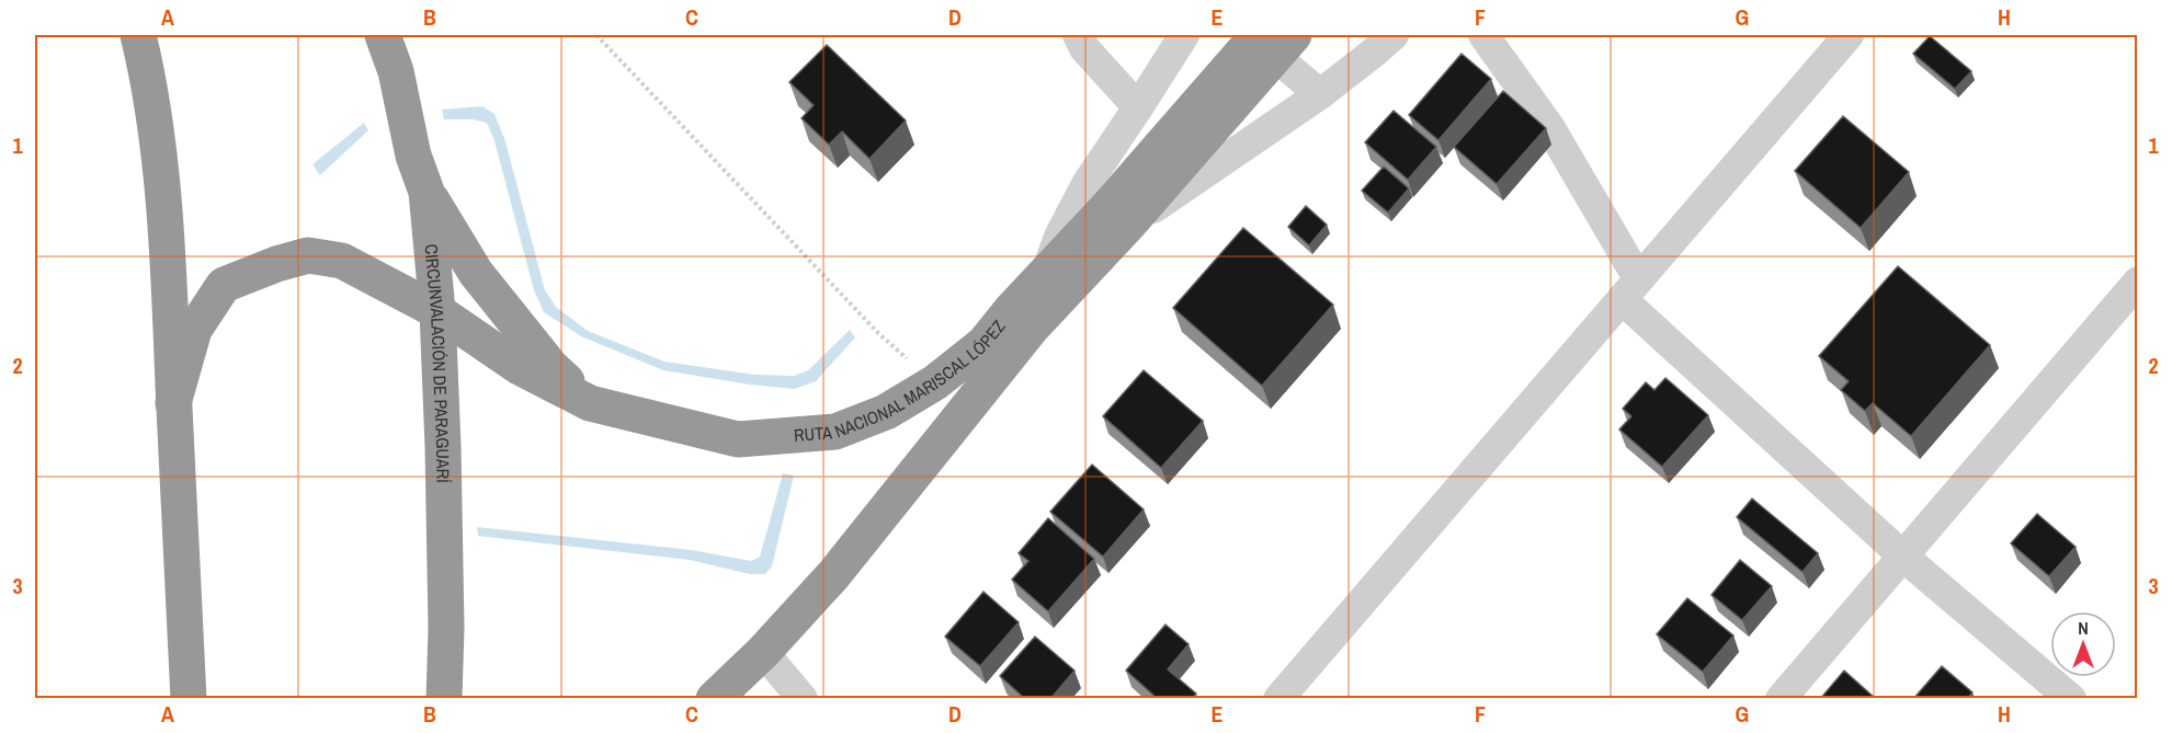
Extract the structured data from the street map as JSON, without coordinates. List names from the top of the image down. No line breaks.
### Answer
{"streets":{"highway":["CIRCUNVALACIÓN DE PARAGUARÍ","RUTA NACIONAL MARISCAL LÓPEZ"]},"crossings":[["CIRCUNVALACIÓN DE PARAGUARÍ","RUTA NACIONAL MARISCAL LÓPEZ"]],"north":"top","grid":{"columns":["A","B","C","D","E","F","G","H"],"rows":["1","2","3"]}}
